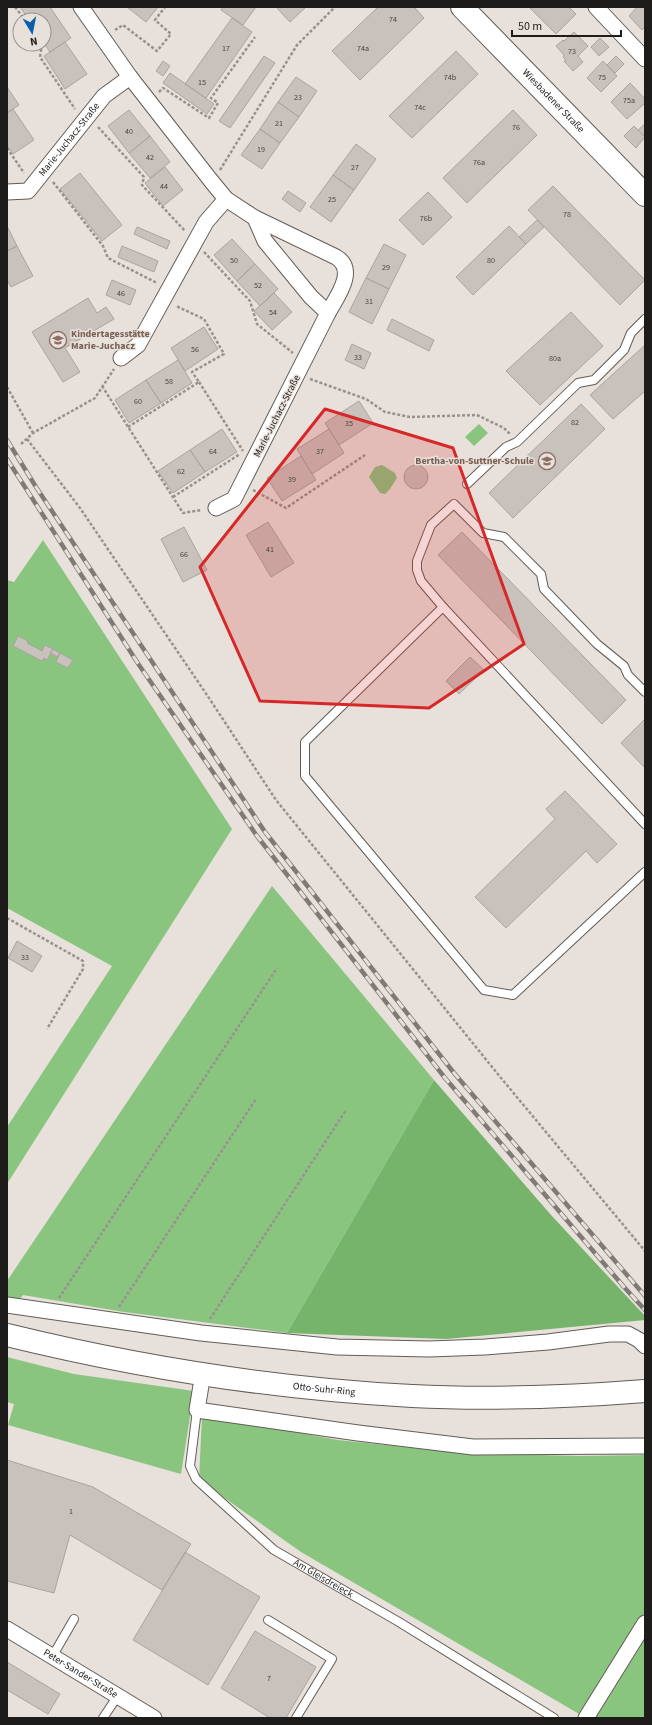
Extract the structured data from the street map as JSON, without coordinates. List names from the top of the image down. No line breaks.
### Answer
{"streets":{"street":["Wiesbadener Straße","Marie-Juchacz-Straße","Otto-Suhr-Ring","Am Gleisdreieck","Peter-Sander-Straße"]},"crossings":[["Otto-Suhr-Ring","Am Gleisdreieck"]],"places":{"school or university":["Kindertagesstätte Marie-Juchacz","Bertha-von-Suttner-Schule"]},"house_numbers":["74","17","74a","73","74b","75","15","23","75a","74c","21","76","40","19","42","76a","27","44","25","78","76b","50","80","29","52","46","31","54","56","33","80a","58","60","82","35","64","37","62","39","41","66","33","1","7"],"scale_bar":"50 m","north":"bottom"}
